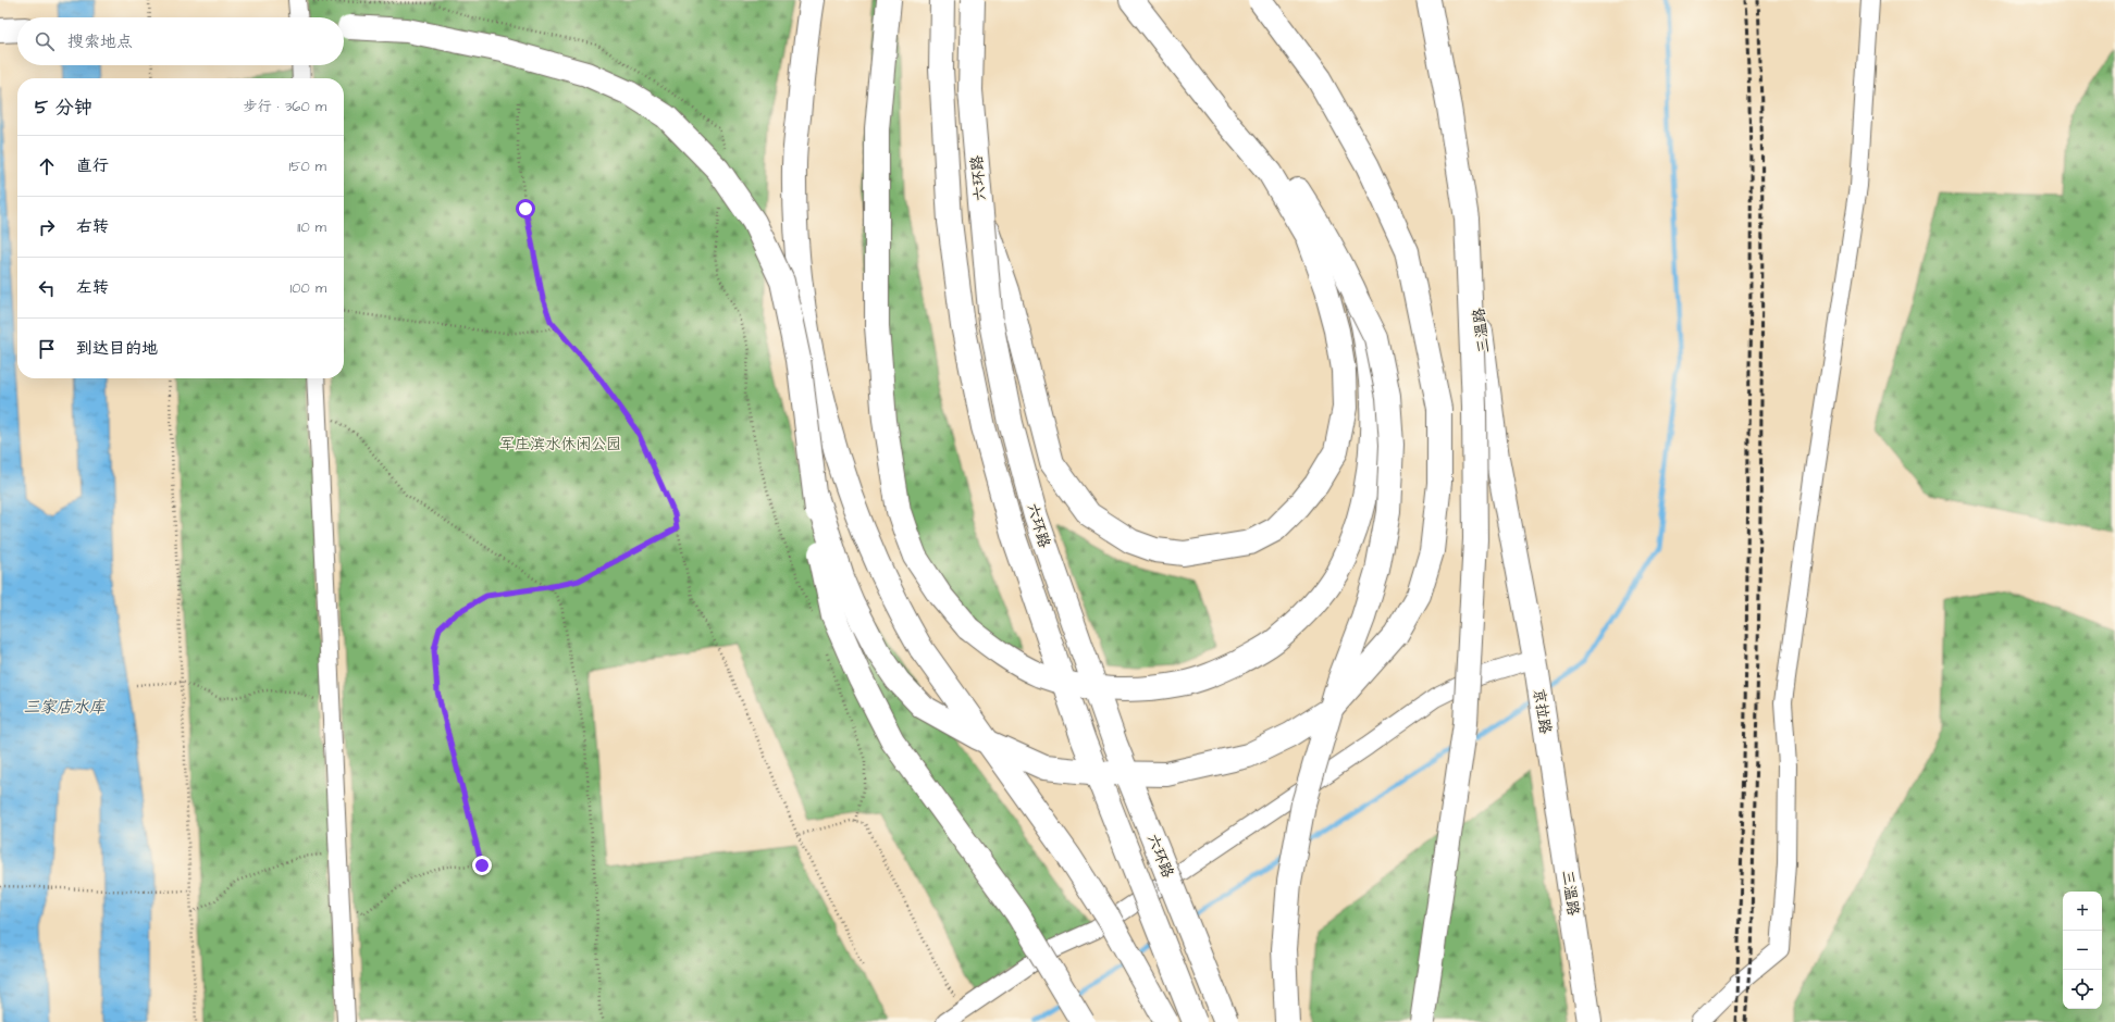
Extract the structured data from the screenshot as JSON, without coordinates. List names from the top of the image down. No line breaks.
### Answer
{"streets":{"highway":["六环路","三温路","京拉路"]},"crossings":[["三温路","京拉路"]],"water":["三家店水库"],"parks":["军庄滨水休闲公园"],"page":{"search":"搜索地点","heading":["5 分钟","步行 · 360 m"],"list":[["直行","150 m"],["右转","110 m"],["左转","100 m"],"到达目的地"],"map_buttons":["+","−"]}}
